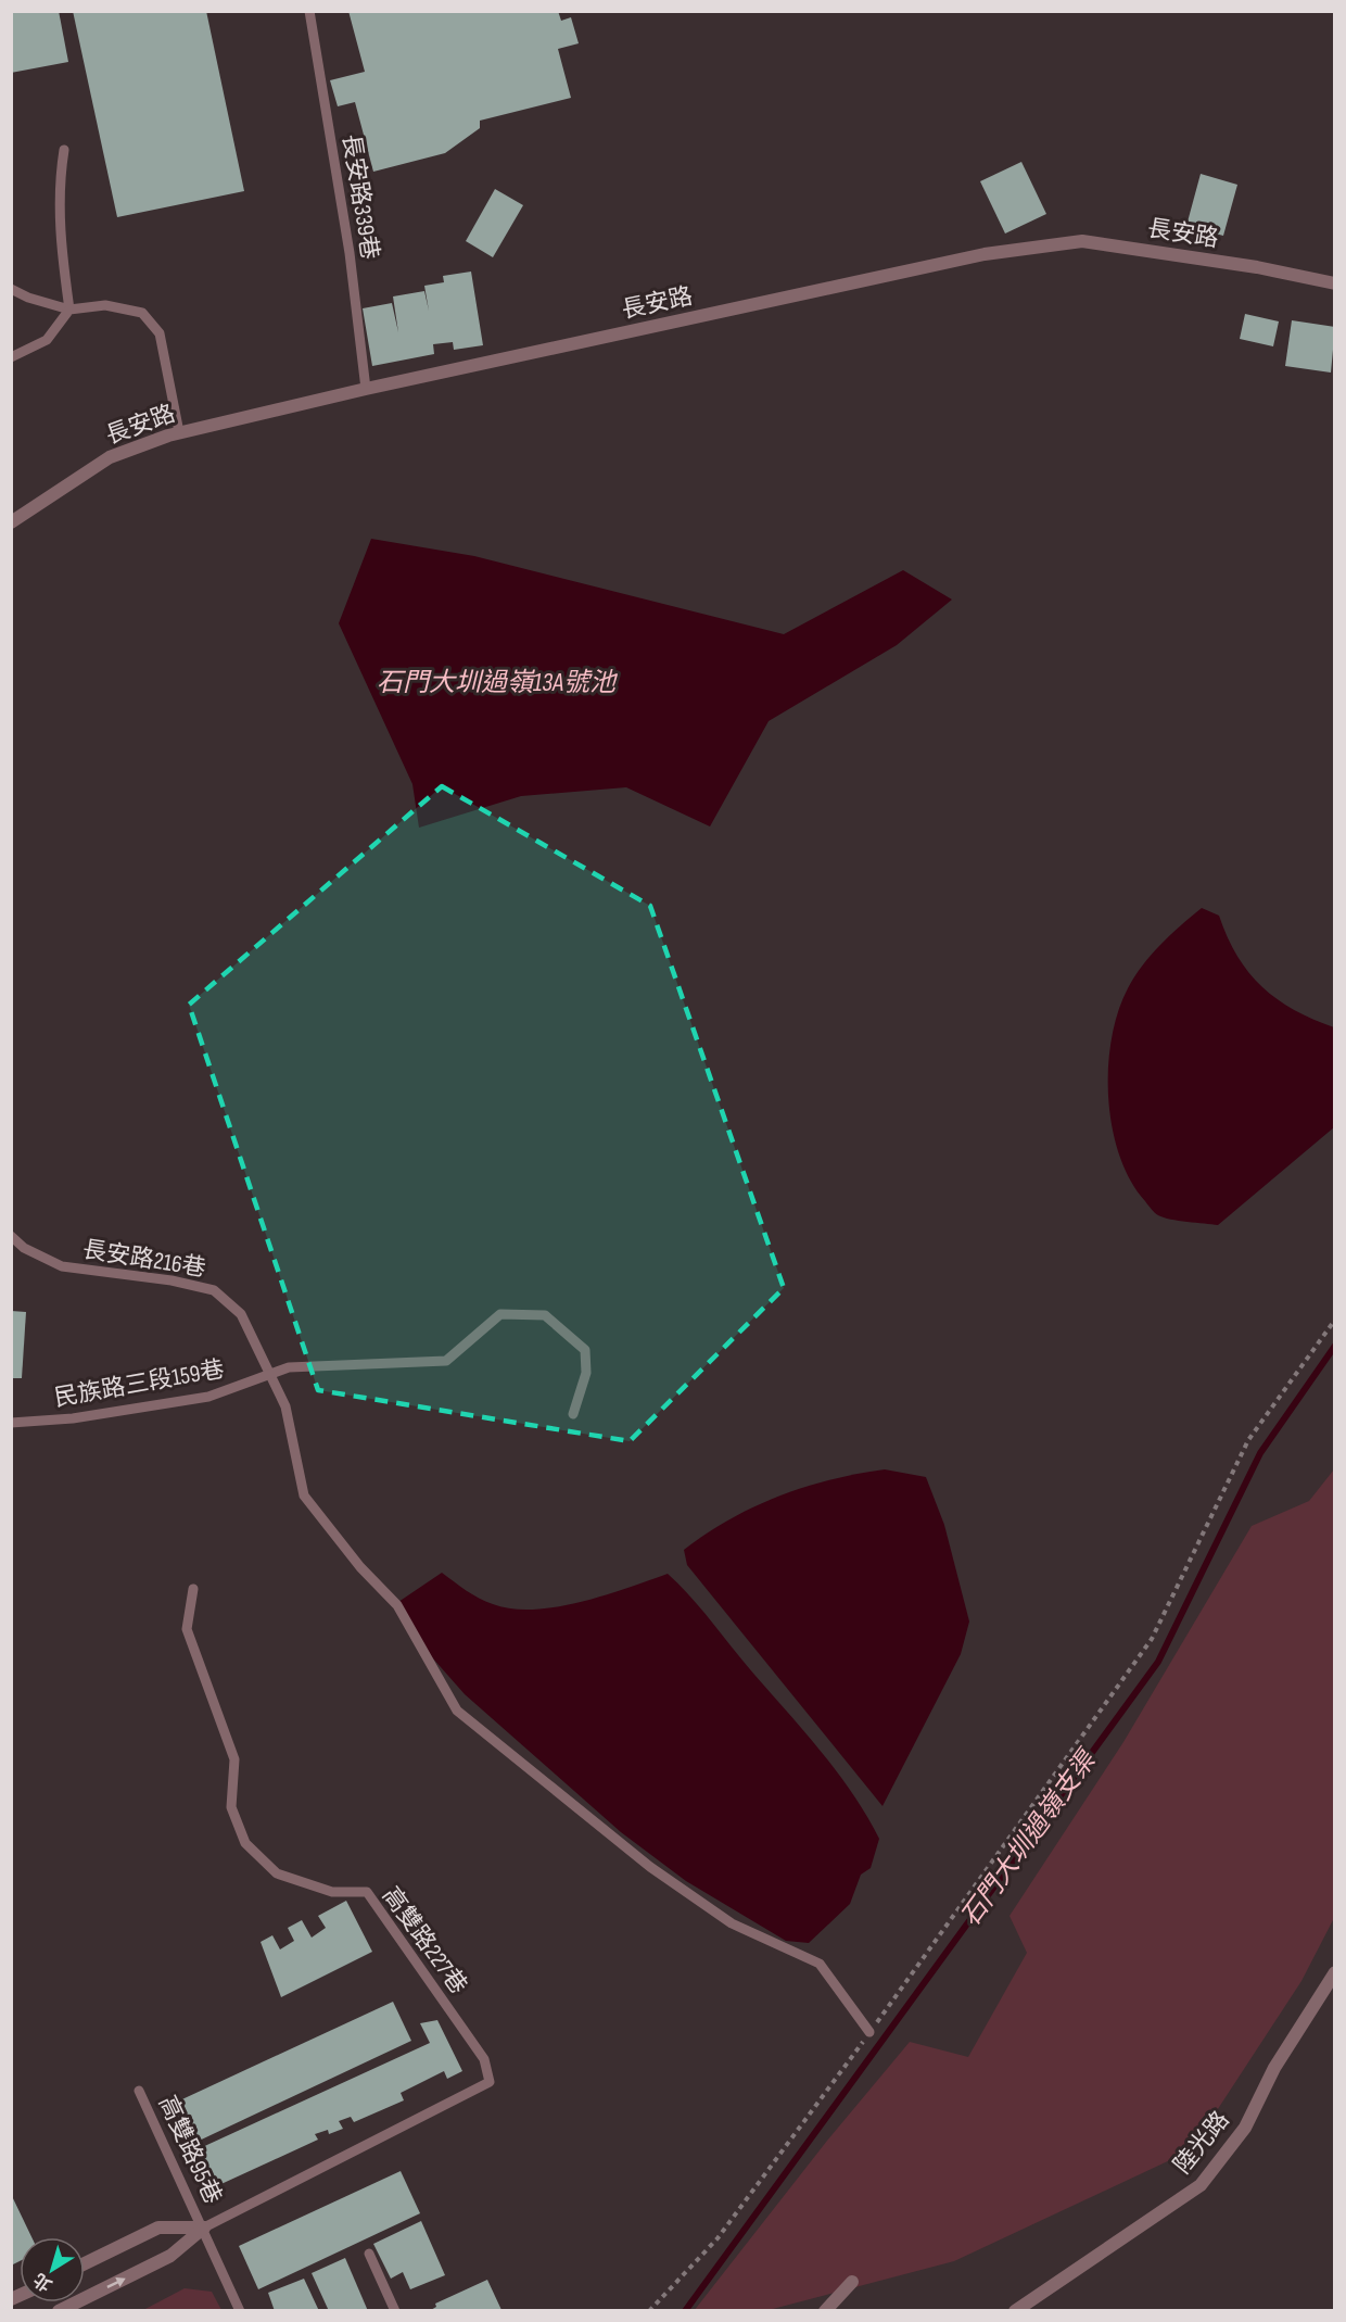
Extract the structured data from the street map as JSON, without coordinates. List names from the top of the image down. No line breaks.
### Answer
{"streets":{"street":["長安路","陸光路"],"lane":["長安路339巷","長安路216巷","民族路三段159巷","高雙路227巷","高雙路95巷"]},"crossings":[["長安路339巷","長安路"],["長安路216巷","民族路三段159巷"],["高雙路227巷","高雙路95巷"]],"water":["石門大圳過嶺13A號池","石門大圳過嶺支渠"],"north":"bottom left"}
